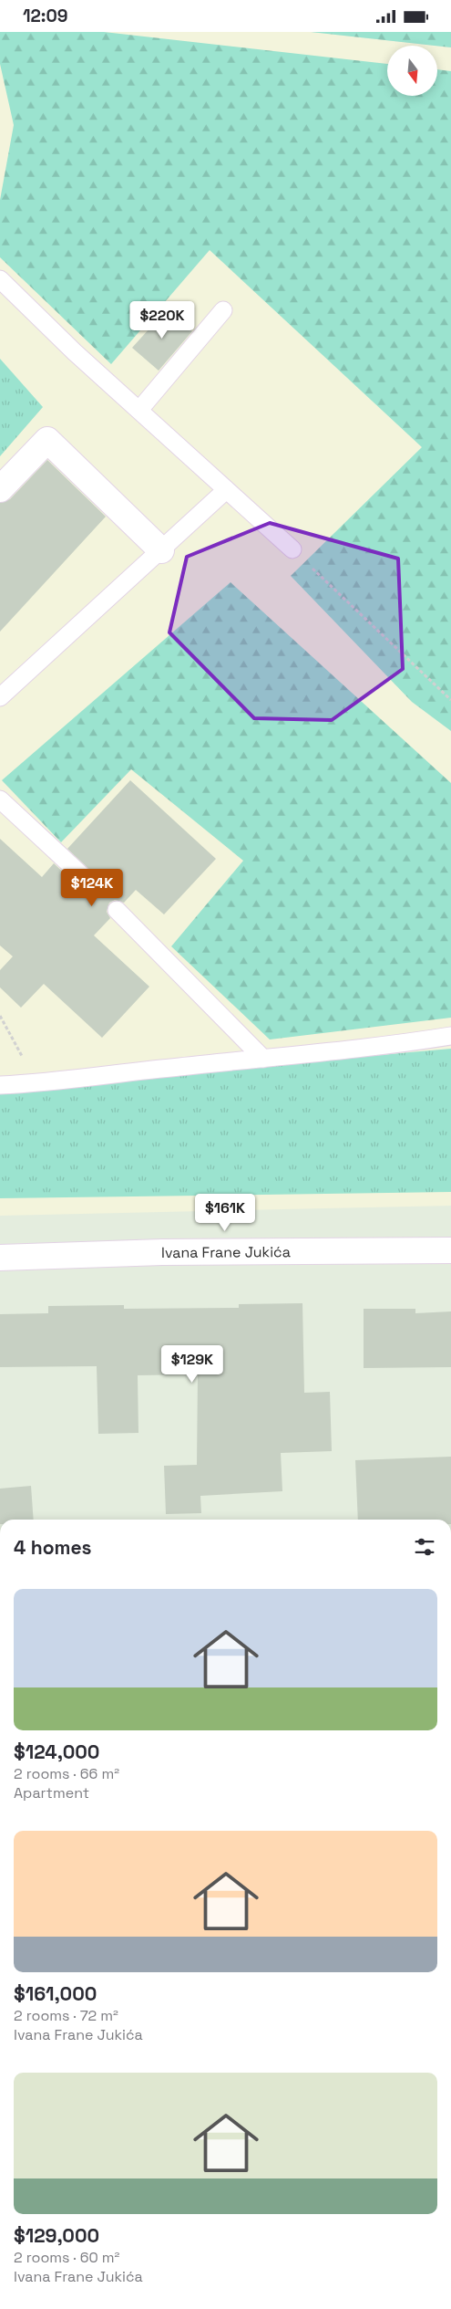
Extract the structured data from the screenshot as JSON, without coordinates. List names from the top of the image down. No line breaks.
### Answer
{"streets":{"street":["Ivana Frane Jukića"]},"north":"bottom","page":{"status":"12:09","price":["$220K","$124K","$161K","$129K"],"heading":"4 homes","list":[{"name":"$124,000","note":"2 rooms · 66 m² · Apartment"},{"name":"$161,000","note":"2 rooms · 72 m² · Ivana Frane Jukića"},{"name":"$129,000","note":"2 rooms · 60 m² · Ivana Frane Jukića"}]}}
